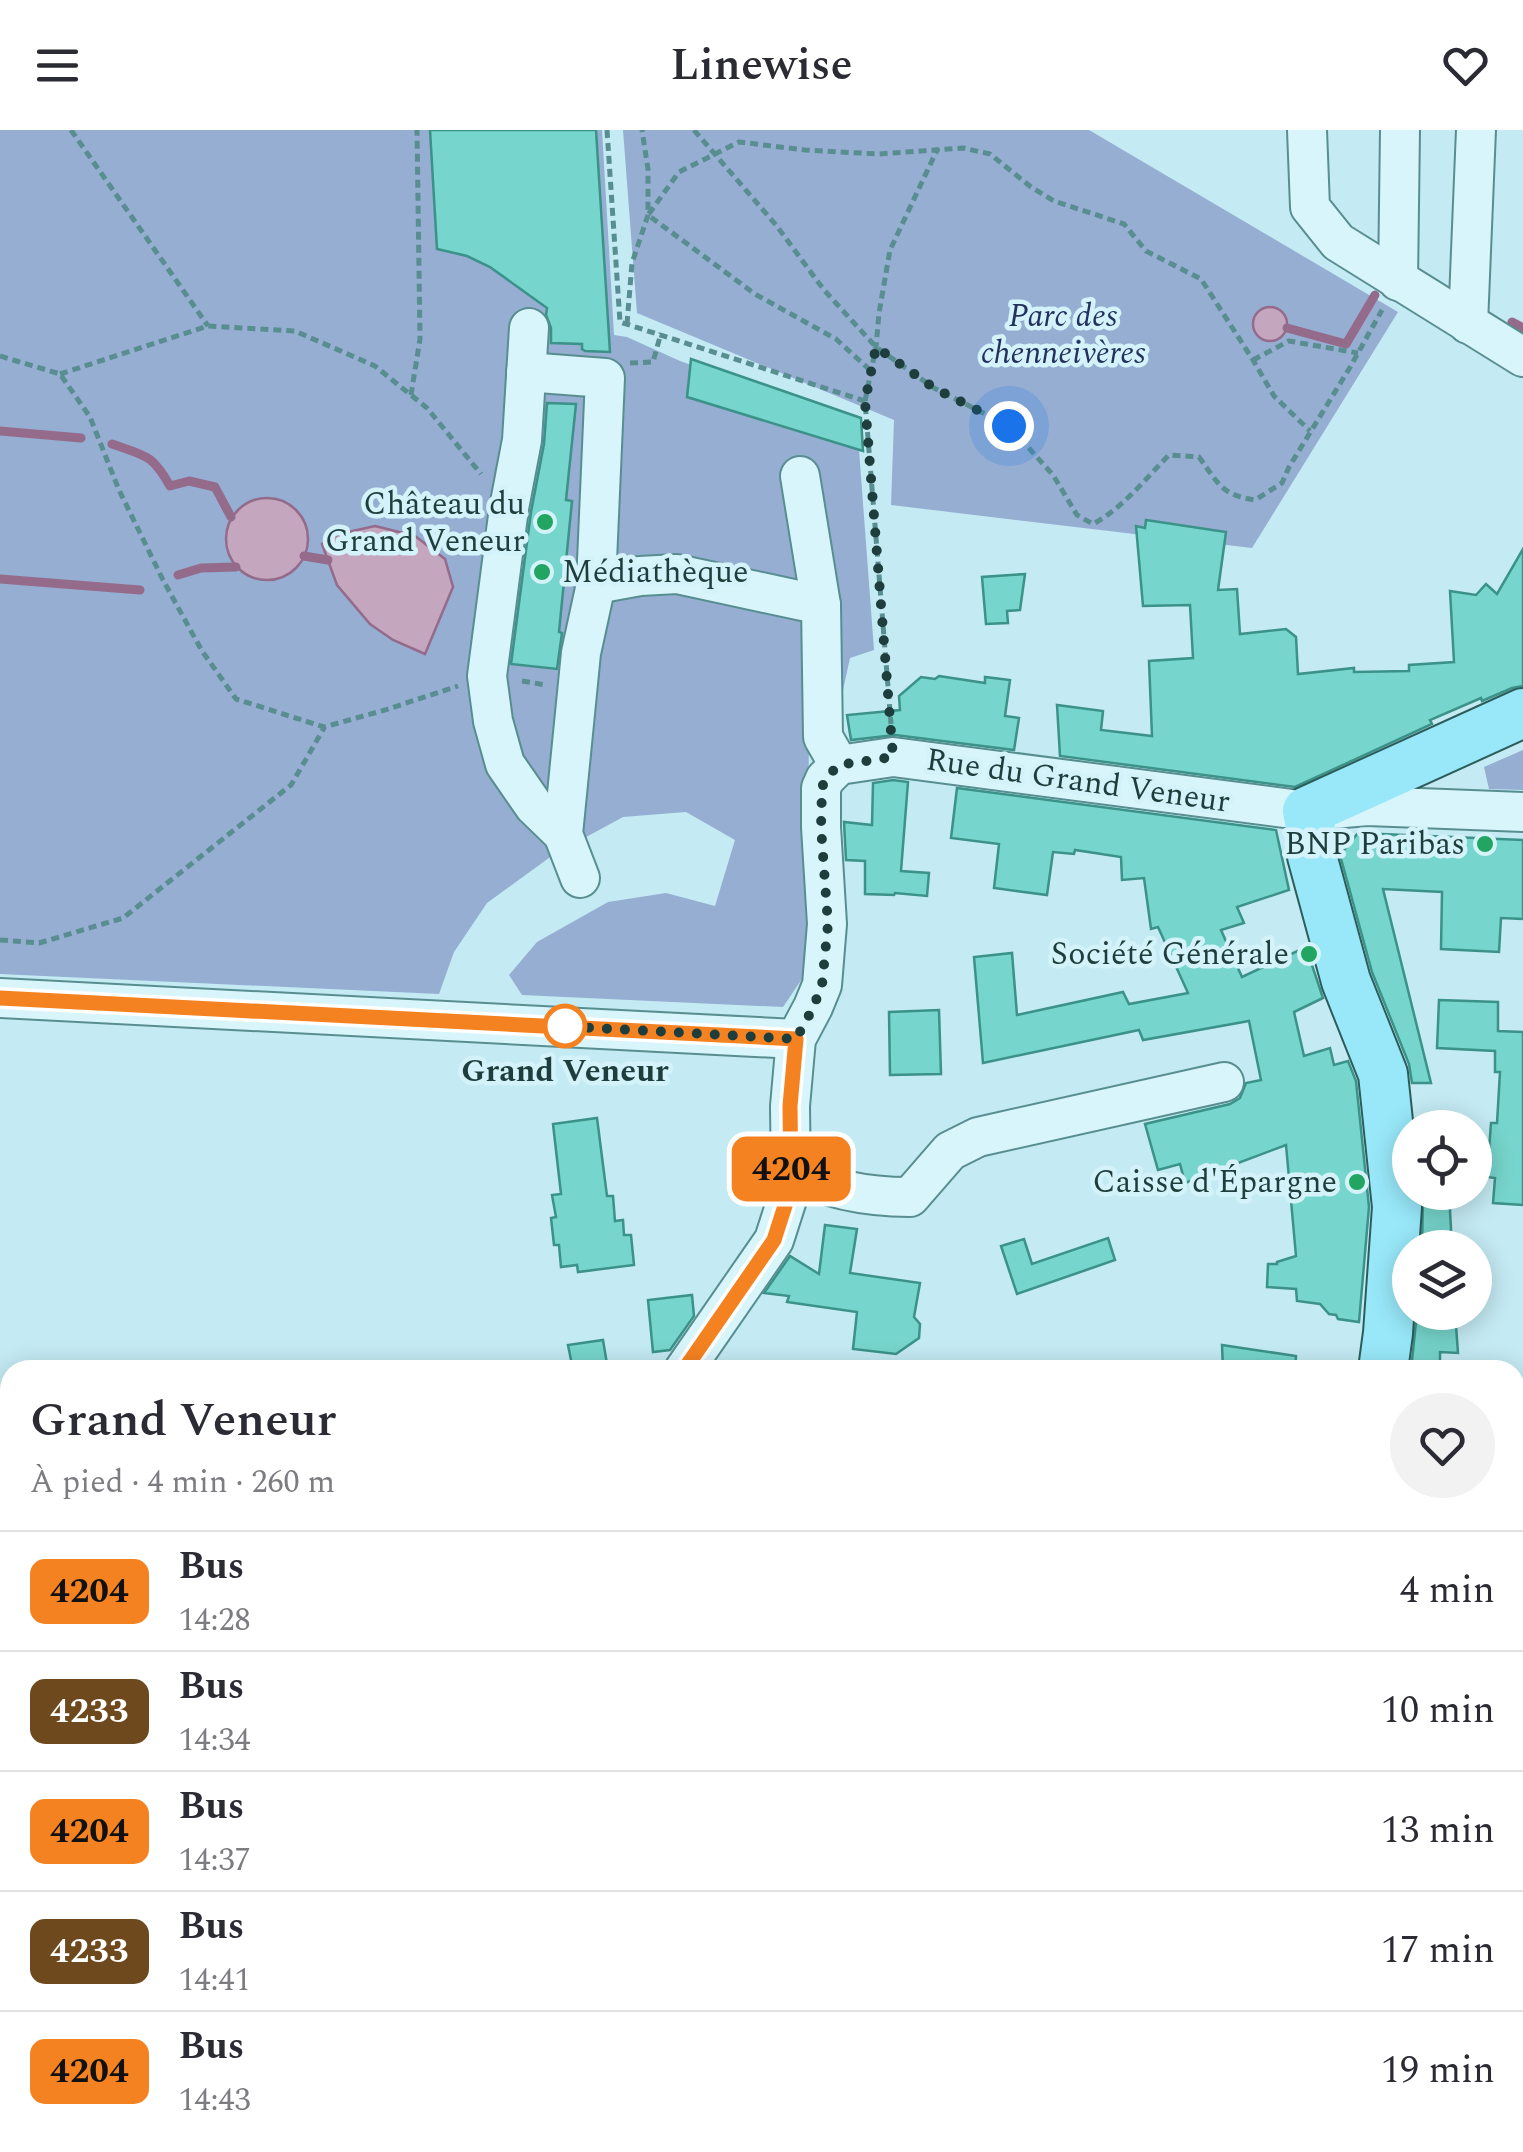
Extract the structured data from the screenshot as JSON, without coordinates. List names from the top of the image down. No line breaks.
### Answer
{"streets":{"street":["Rue du Grand Veneur"]},"parks":["Parc des chenneivères"],"places":["Château du Grand Veneur","Médiathèque","BNP Paribas","Société Générale","Grand Veneur","Caisse d'Épargne"],"lines":["bus line 4204"],"page":{"header":"Linewise","on_map":"4204","heading":["Grand Veneur","À pied · 4 min · 260 m"],"list":[{"mark":"4204","name":"Bus","note":"14:28","value":"4 min"},{"mark":"4233","name":"Bus","note":"14:34","value":"10 min"},{"mark":"4204","name":"Bus","note":"14:37","value":"13 min"},{"mark":"4233","name":"Bus","note":"14:41","value":"17 min"},{"mark":"4204","name":"Bus","note":"14:43","value":"19 min"}]}}
